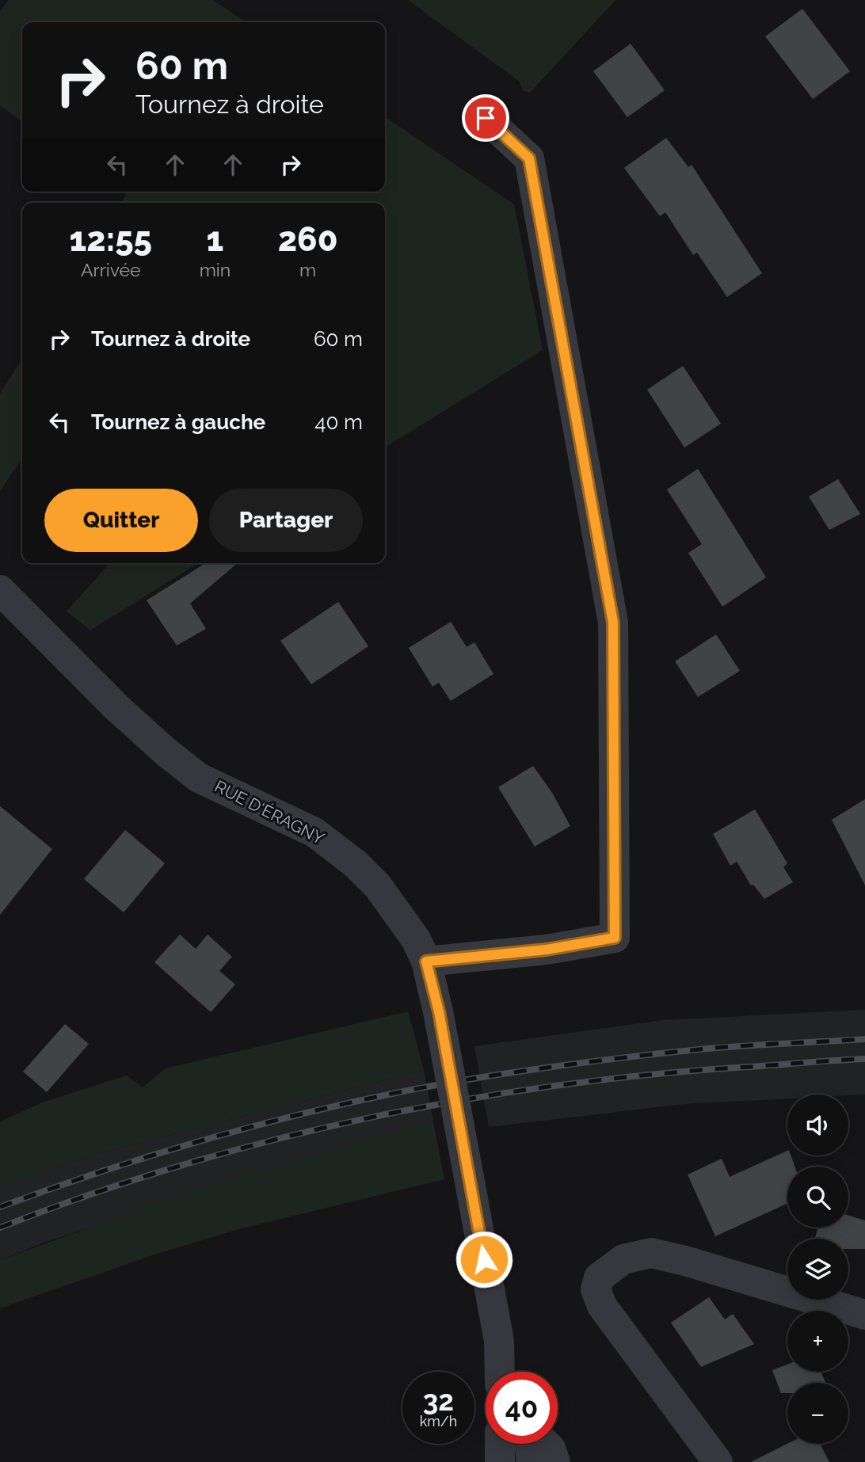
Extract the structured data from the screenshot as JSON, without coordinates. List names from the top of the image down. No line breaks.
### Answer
{"streets":{"street":["RUE D'ÉRAGNY"]},"page":{"turn":["60 m","Tournez à droite"],"eta":["12:55","Arrivée","1","min","260","m"],"list":[{"name":"Tournez à droite","value":"60 m"},{"name":"Tournez à gauche","value":"40 m"}],"buttons":["Quitter","Partager"],"map_buttons":["+","−"],"speed":"32 km/h","limit":"40"}}
